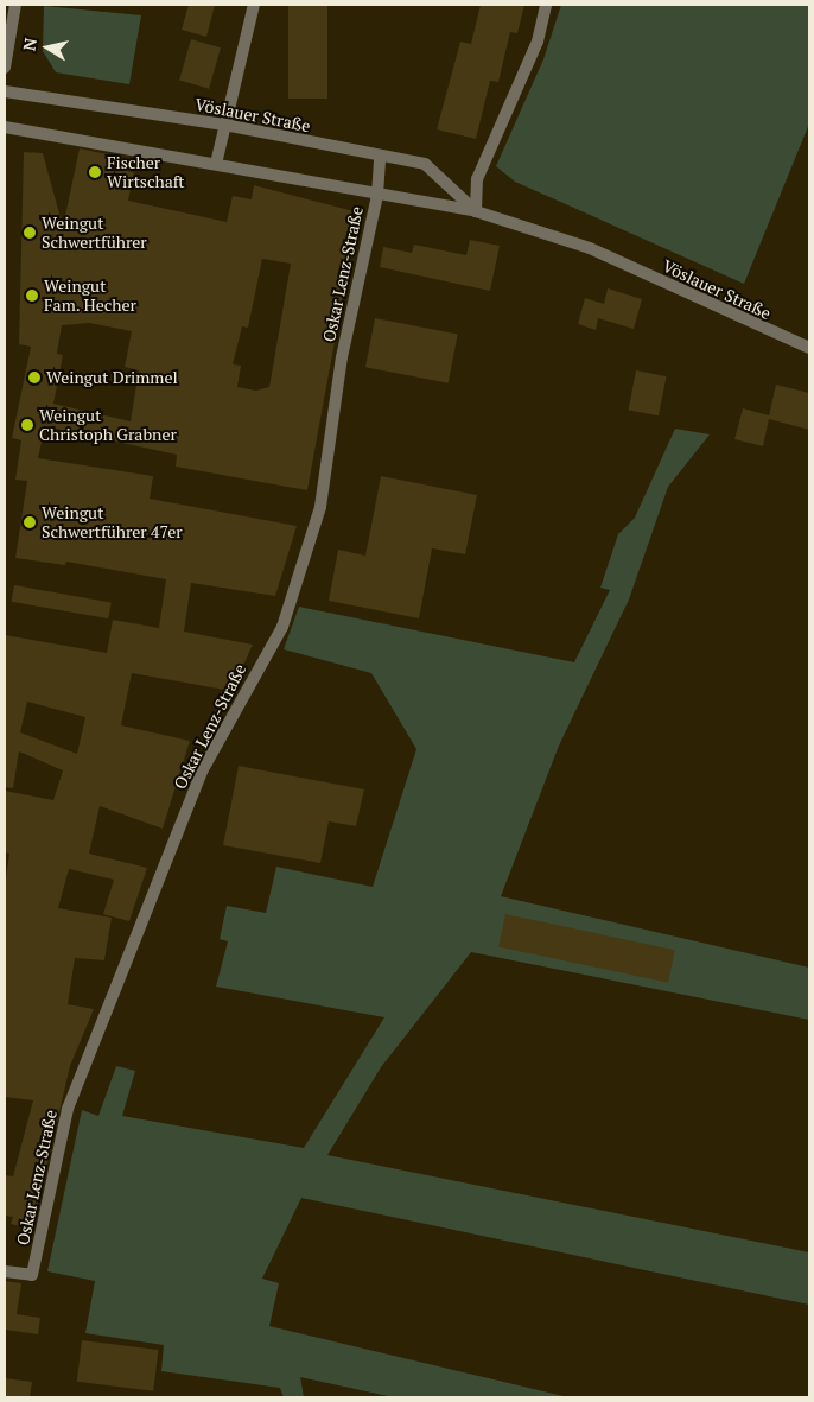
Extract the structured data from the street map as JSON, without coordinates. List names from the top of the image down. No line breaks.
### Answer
{"streets":{"street":["Vöslauer Straße","Oskar Lenz-Straße"]},"crossings":[["Vöslauer Straße","Oskar Lenz-Straße"]],"places":["Fischer Wirtschaft","Weingut Schwertführer","Weingut Fam. Hecher","Weingut Drimmel","Weingut Christoph Grabner","Weingut Schwertführer 47er"],"north":"left"}
